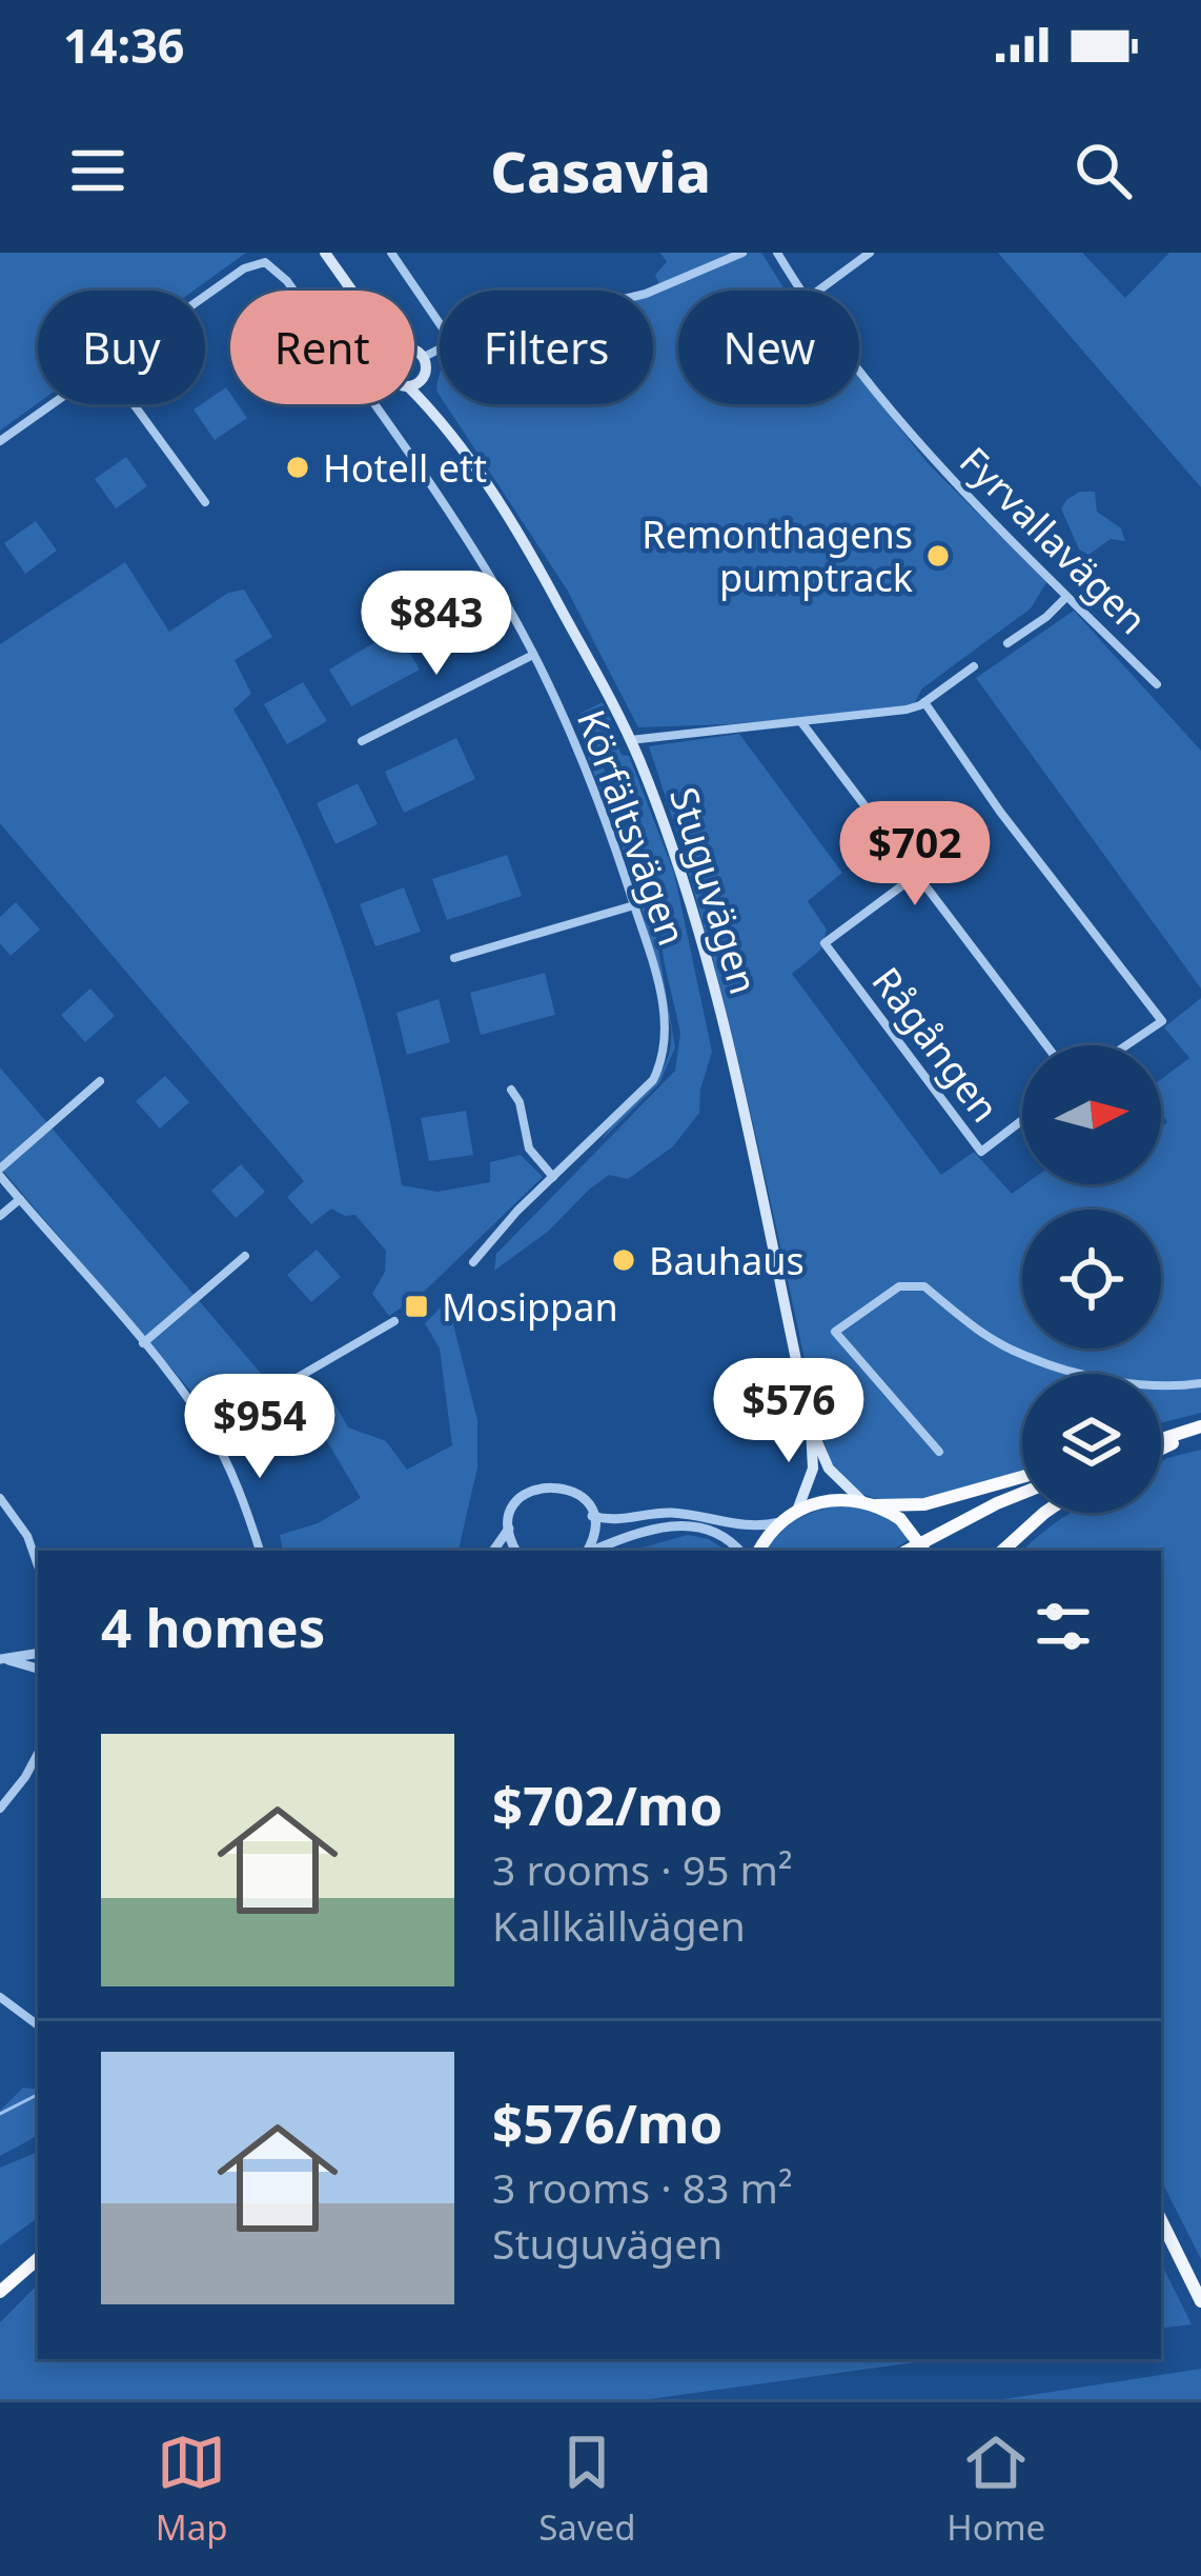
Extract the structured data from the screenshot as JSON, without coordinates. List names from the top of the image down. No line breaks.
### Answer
{"streets":{"main road":["Stuguvägen"],"street":["Fyrvallavägen","Körfältsvägen","Rågången"]},"places":{"other":["Hotell ett","Remonthagens pumptrack","Bauhaus"],"transit":["Mosippan"]},"north":"right","page":{"status":"14:36","header":"Casavia","chip":["Buy","Rent","Filters","New"],"price":["$843","$702","$576","$954"],"heading":"4 homes","list":[{"name":"$702/mo","note":"3 rooms · 95 m² · Kallkällvägen"},{"name":"$576/mo","note":"3 rooms · 83 m² · Stuguvägen"}],"tabs":["Map","Saved","Home"]}}
